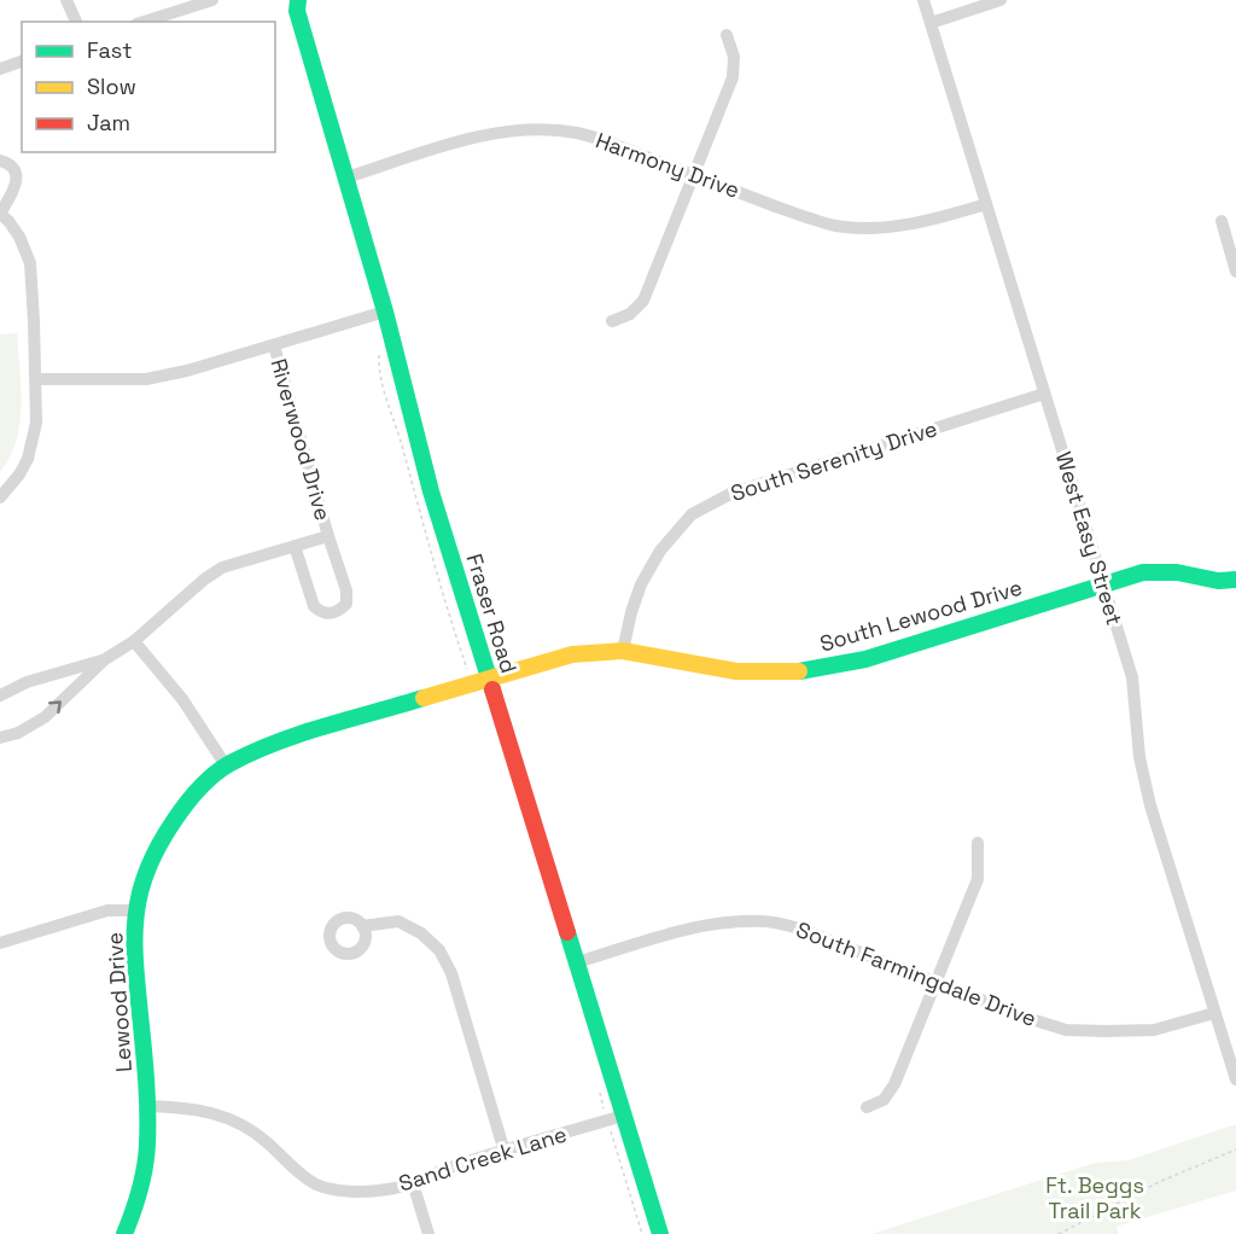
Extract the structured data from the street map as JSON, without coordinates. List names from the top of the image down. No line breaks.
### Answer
{"streets":{"street":["Harmony Drive","Riverwood Drive","South Serenity Drive","West Easy Street","Fraser Road","South Lewood Drive","South Farmingdale Drive","Lewood Drive","Sand Creek Lane"]},"crossings":[["Harmony Drive","West Easy Street"],["Harmony Drive","Fraser Road"],["South Serenity Drive","West Easy Street"],["South Serenity Drive","South Lewood Drive"],["West Easy Street","South Lewood Drive"],["West Easy Street","South Farmingdale Drive"],["Fraser Road","South Lewood Drive"],["Fraser Road","South Farmingdale Drive"],["Fraser Road","Lewood Drive"],["Fraser Road","Sand Creek Lane"],["South Lewood Drive","Lewood Drive"],["Lewood Drive","Sand Creek Lane"]],"parks":["Ft. Beggs Trail Park"],"legend":["Fast","Slow","Jam"]}
